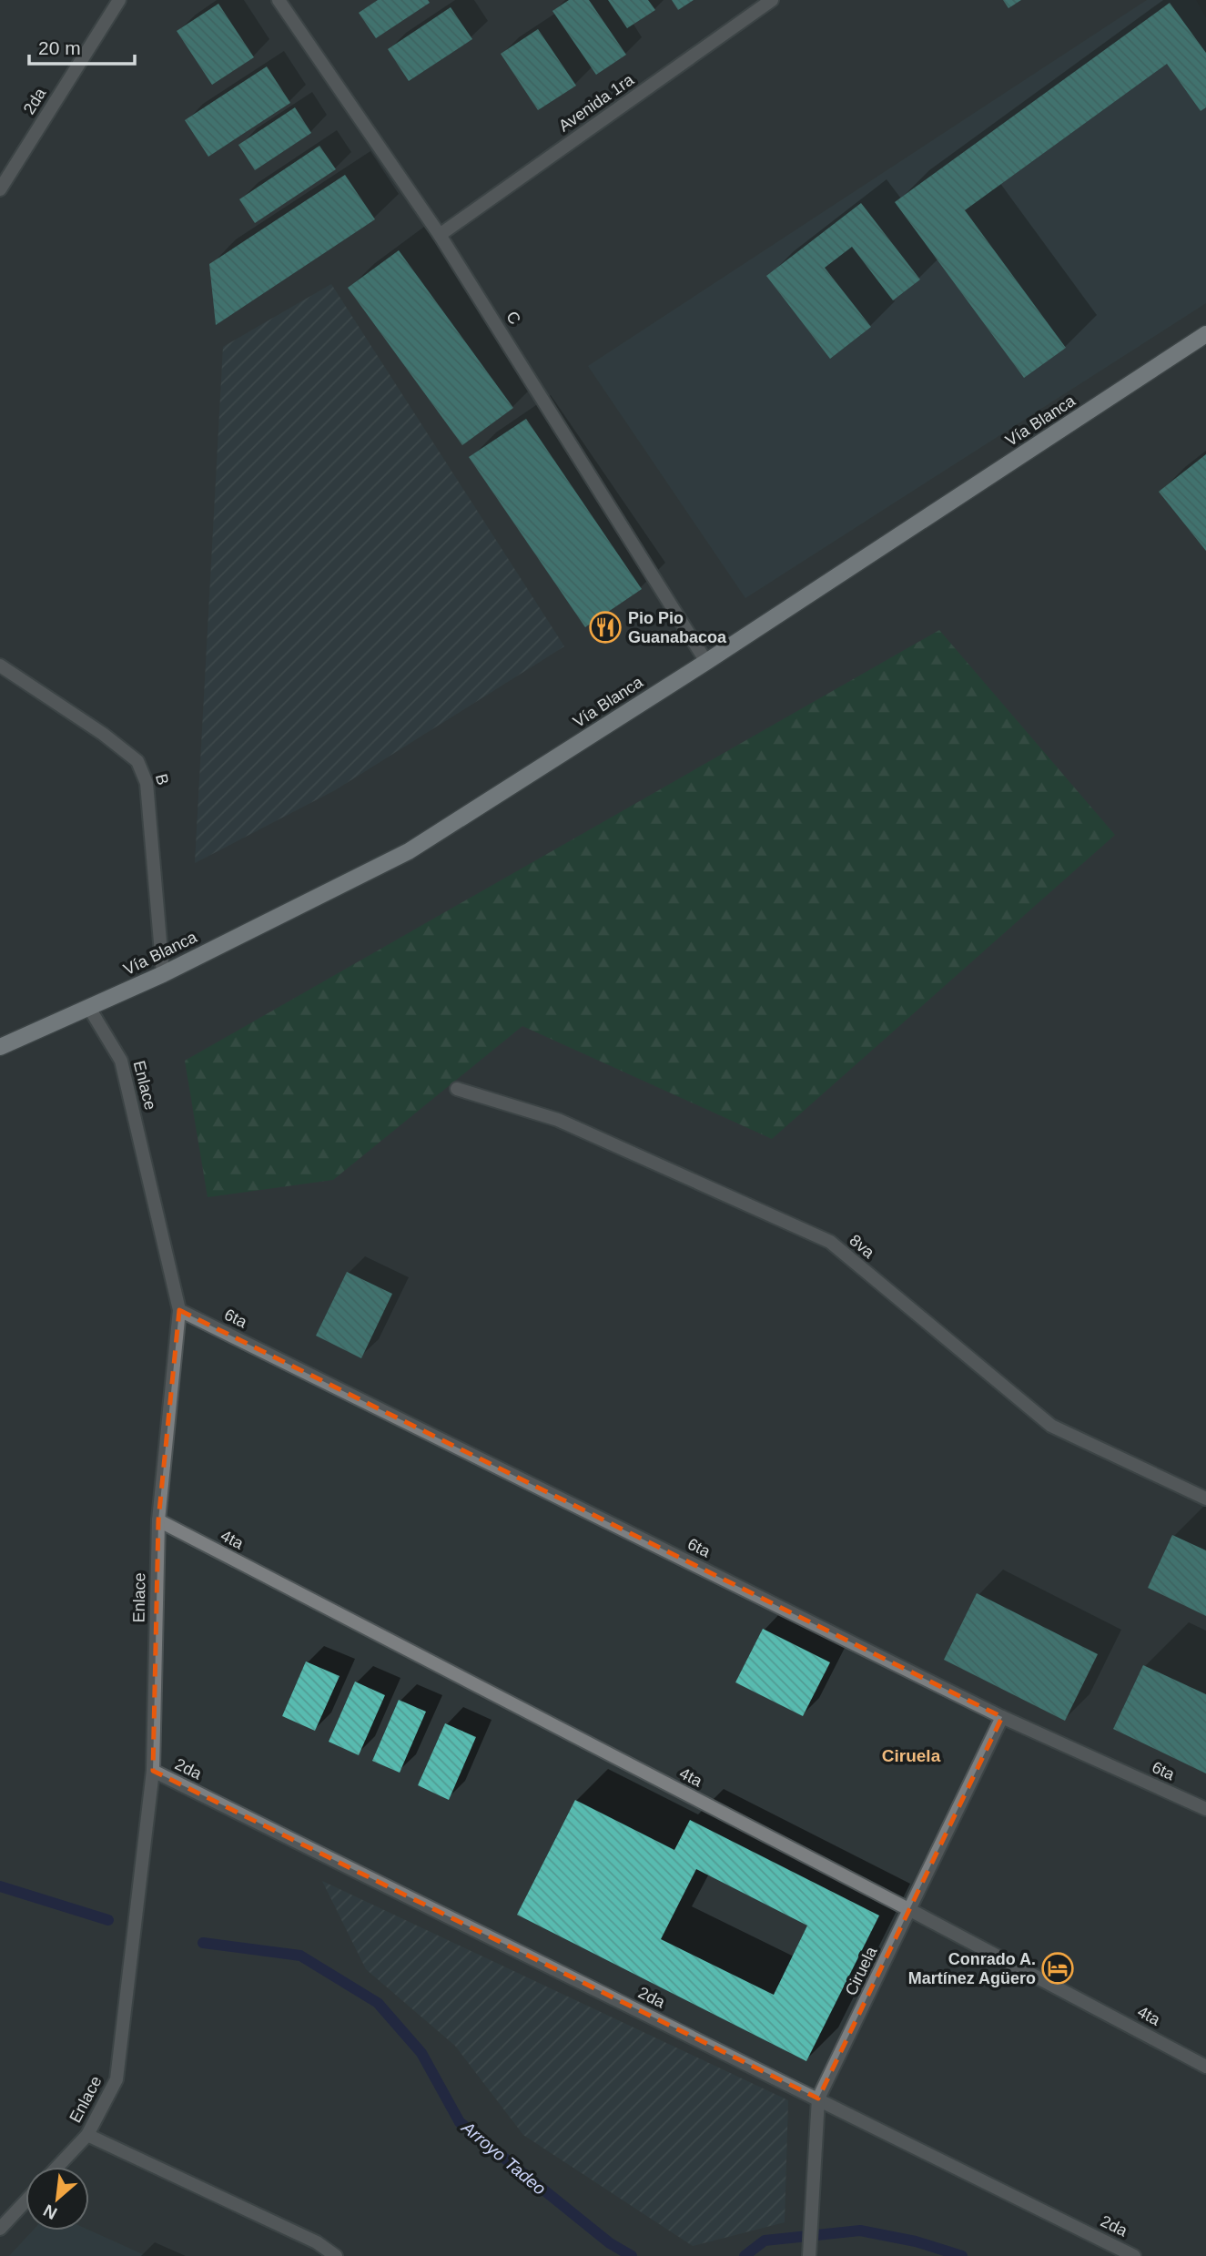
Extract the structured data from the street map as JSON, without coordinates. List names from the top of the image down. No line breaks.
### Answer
{"streets":{"main road":["Vía Blanca"],"street":["2da","Avenida 1ra","C","B","Enlace","8va","6ta","4ta","Ciruela"]},"crossings":[["2da","Enlace"],["2da","Ciruela"],["Avenida 1ra","C"],["C","Vía Blanca"],["Vía Blanca","B"],["Vía Blanca","Enlace"],["Enlace","6ta"],["Enlace","4ta"],["6ta","Ciruela"],["4ta","Ciruela"]],"districts":["Ciruela"],"water":["Arroyo Tadeo"],"places":{"restaurant":["Pio Pio Guanabacoa"],"hotel":["Conrado A. Martínez Agüero"]},"scale_bar":"20 m","north":"bottom left"}
